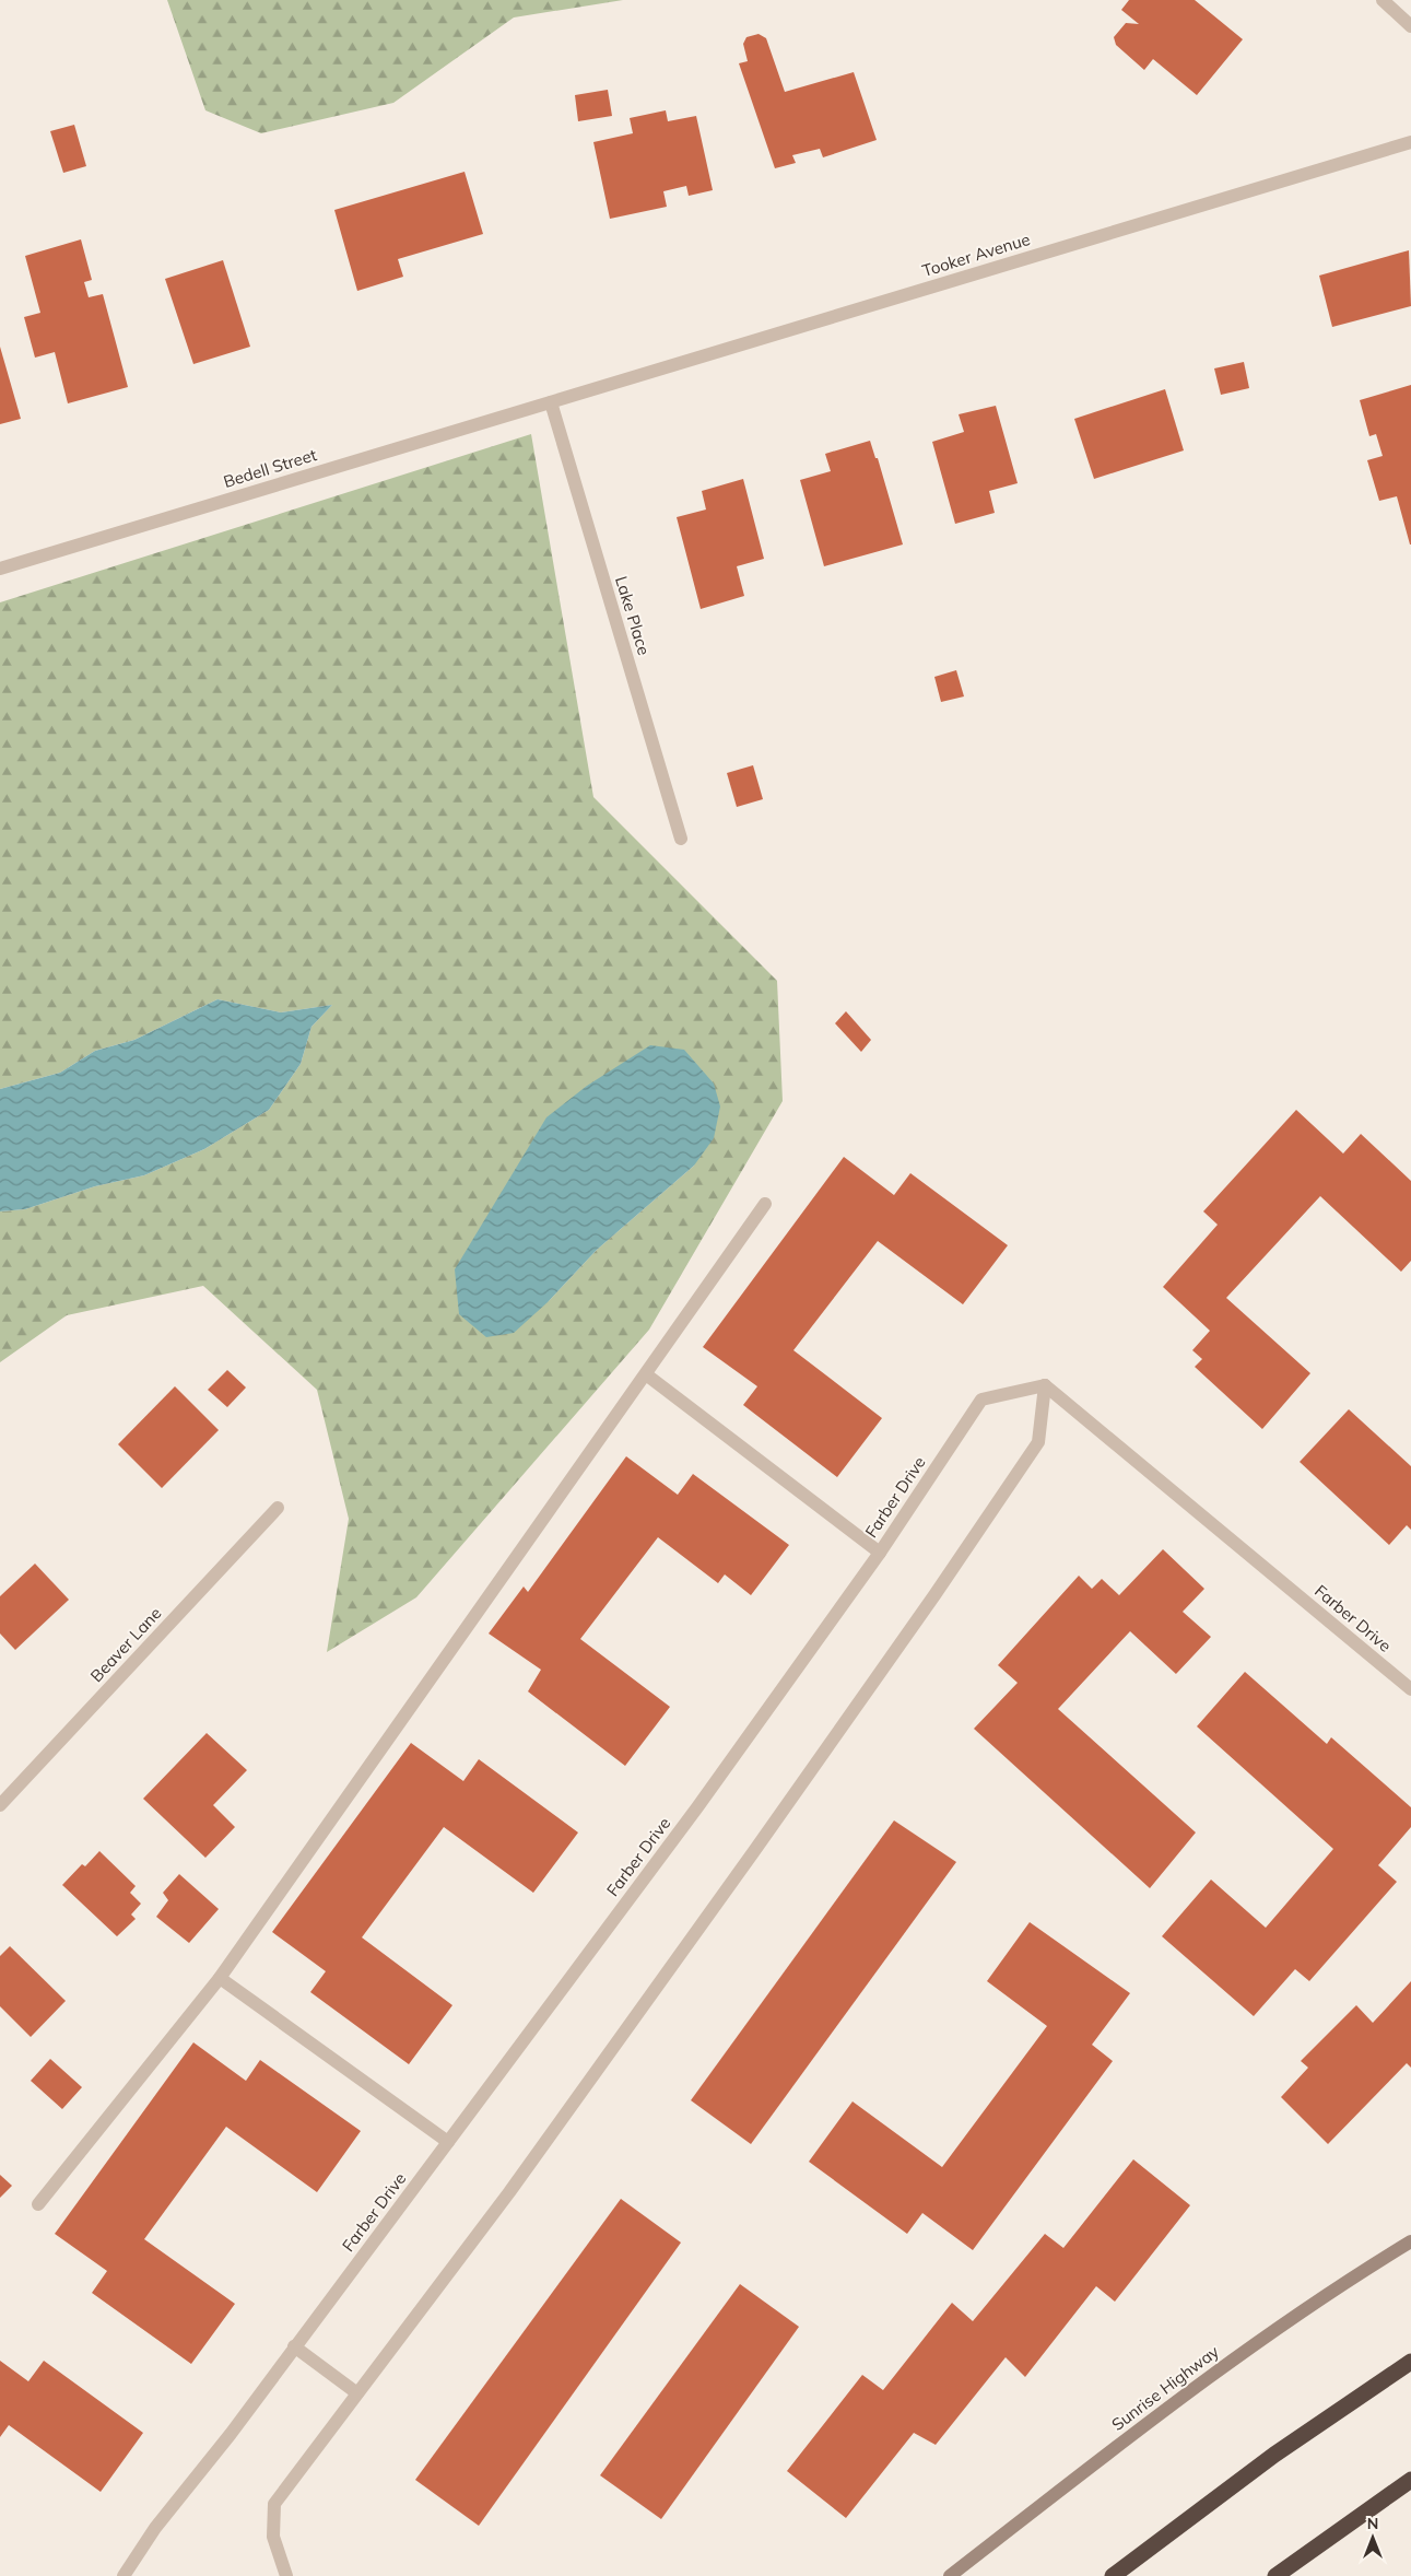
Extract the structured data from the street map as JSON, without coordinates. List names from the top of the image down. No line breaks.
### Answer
{"streets":{"main road":["Sunrise Highway"],"street":["Tooker Avenue","Bedell Street","Lake Place","Farber Drive","Beaver Lane"]},"crossings":[["Tooker Avenue","Bedell Street"],["Tooker Avenue","Lake Place"],["Bedell Street","Lake Place"]],"north":"top"}
